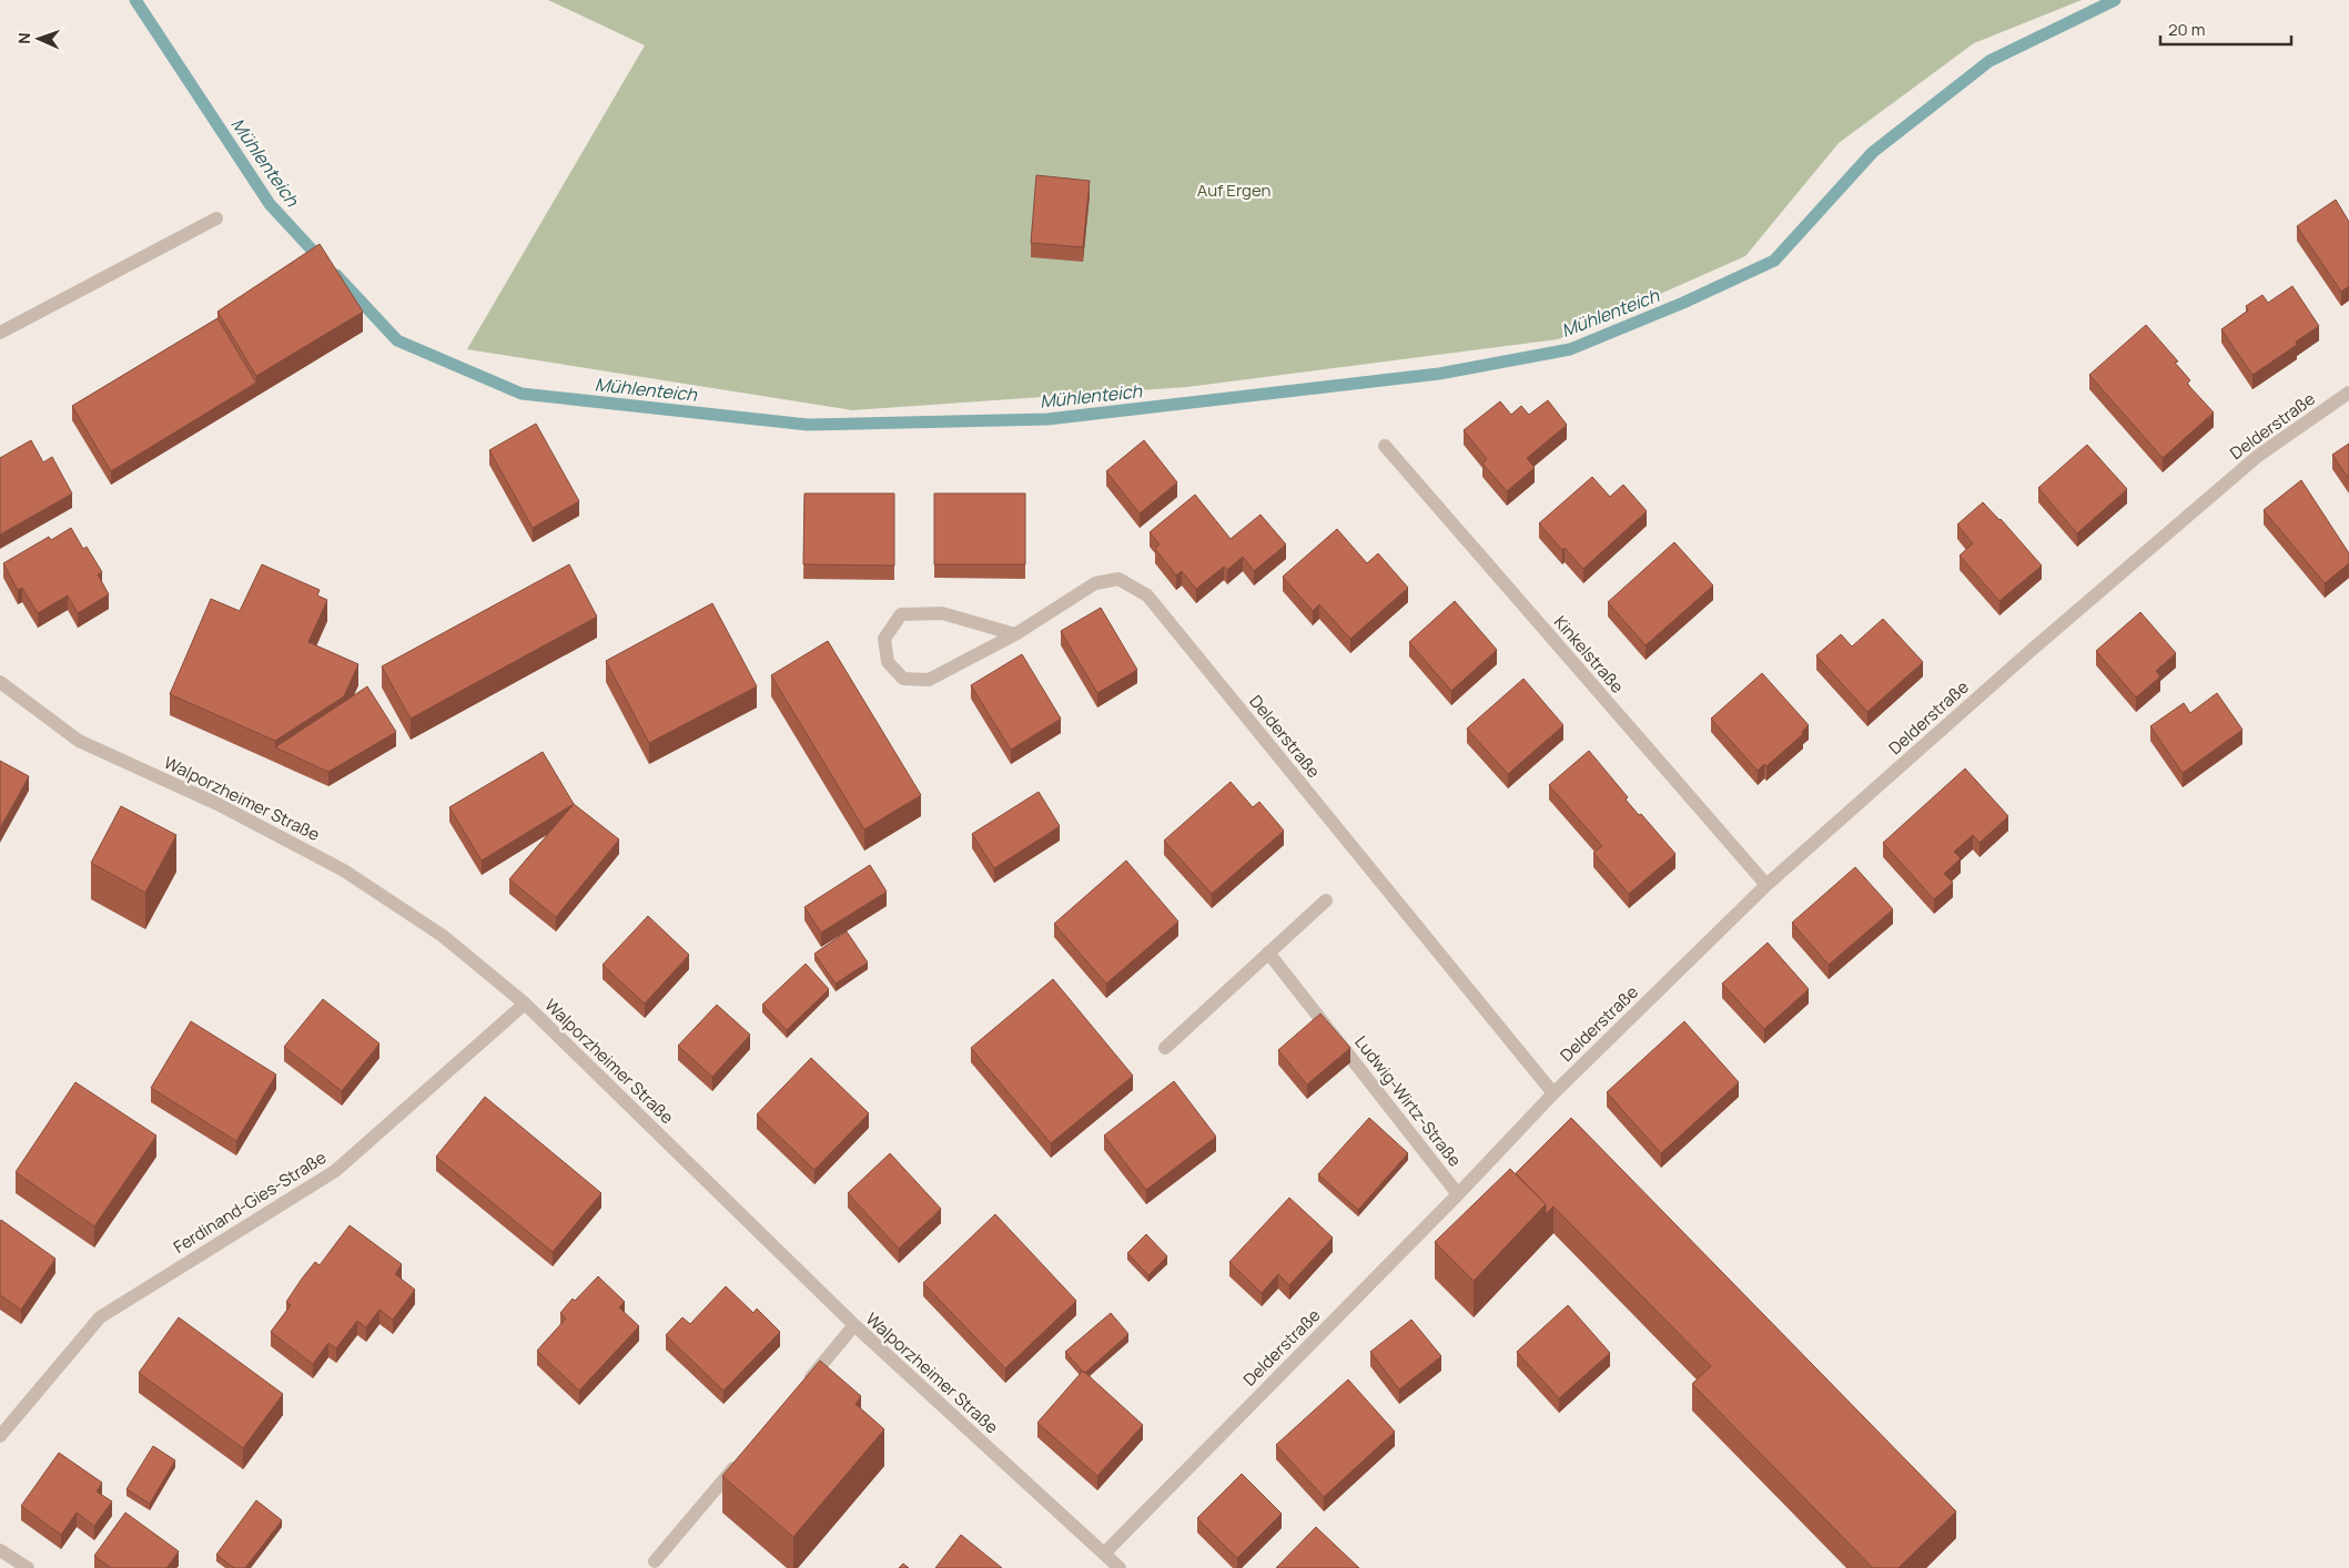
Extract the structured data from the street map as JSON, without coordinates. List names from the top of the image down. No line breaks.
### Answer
{"streets":{"street":["Delderstraße","Kinkelstraße","Walporzheimer Straße","Ludwig-Wirtz-Straße","Ferdinand-Gies-Straße"]},"crossings":[["Delderstraße","Kinkelstraße"],["Delderstraße","Walporzheimer Straße"],["Delderstraße","Ludwig-Wirtz-Straße"],["Walporzheimer Straße","Ferdinand-Gies-Straße"]],"water":["Mühlenteich"],"parks":["Auf Ergen"],"scale_bar":"20 m","north":"left"}
